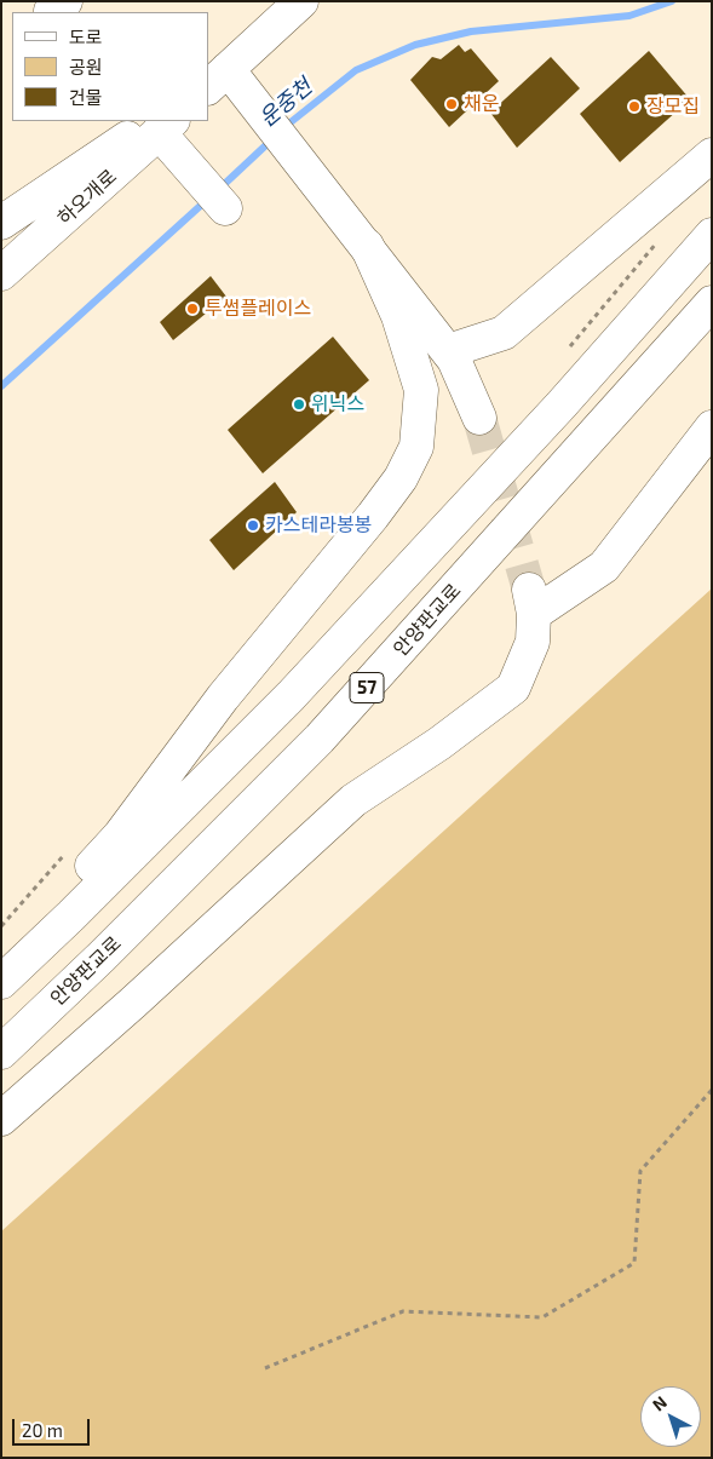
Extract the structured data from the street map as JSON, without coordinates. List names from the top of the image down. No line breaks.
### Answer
{"streets":{"main road":["하오개로","안양판교로","57"]},"water":["운중천"],"places":["채운","장모집","투썸플레이스","위닉스","카스테라봉봉"],"legend":["도로","공원","건물"],"scale_bar":"20 m","north":"top left"}
